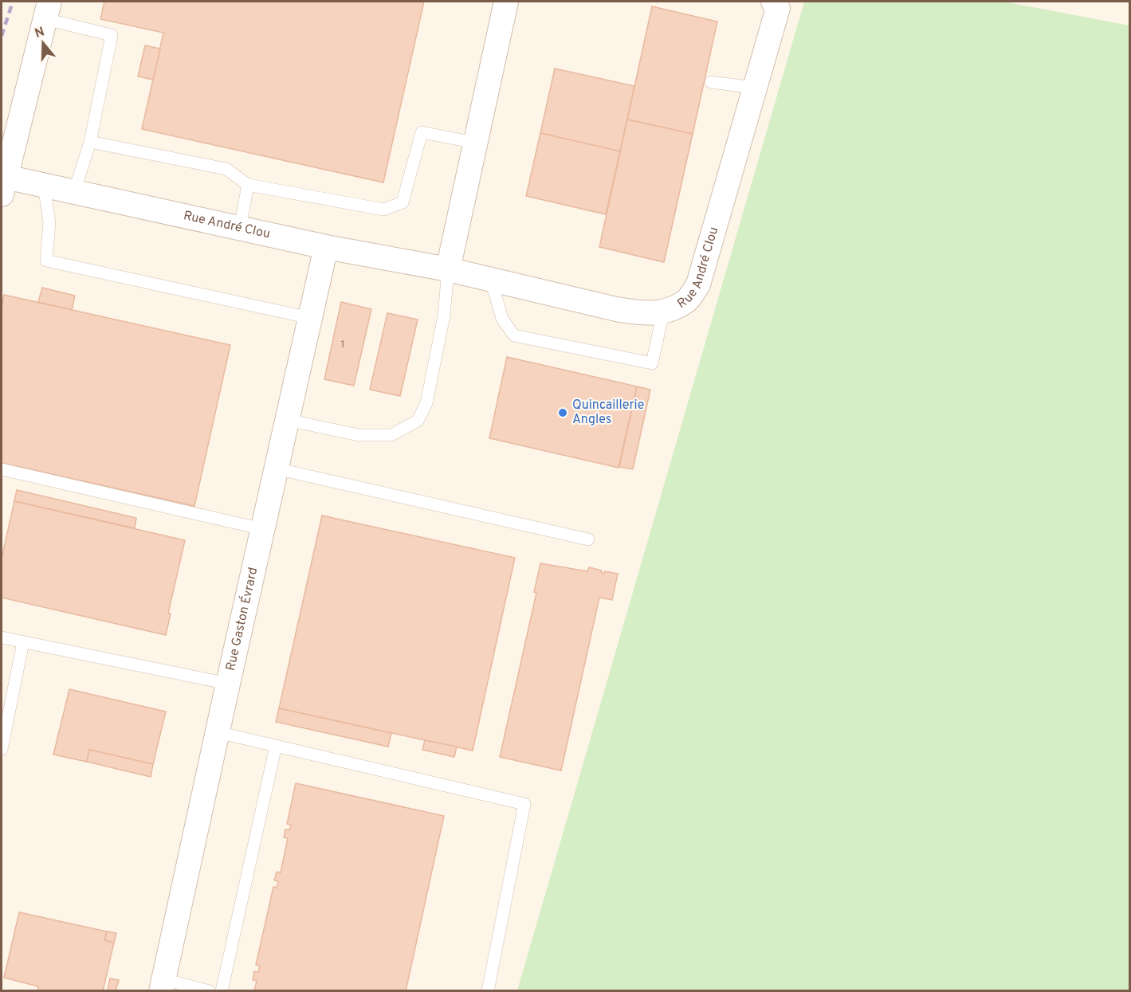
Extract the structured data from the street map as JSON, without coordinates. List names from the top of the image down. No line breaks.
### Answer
{"streets":{"street":["Rue André Clou","Rue Gaston Évrard"]},"crossings":[["Rue André Clou","Rue Gaston Évrard"]],"places":["Quincaillerie Angles"],"house_numbers":["1"],"north":"top"}
